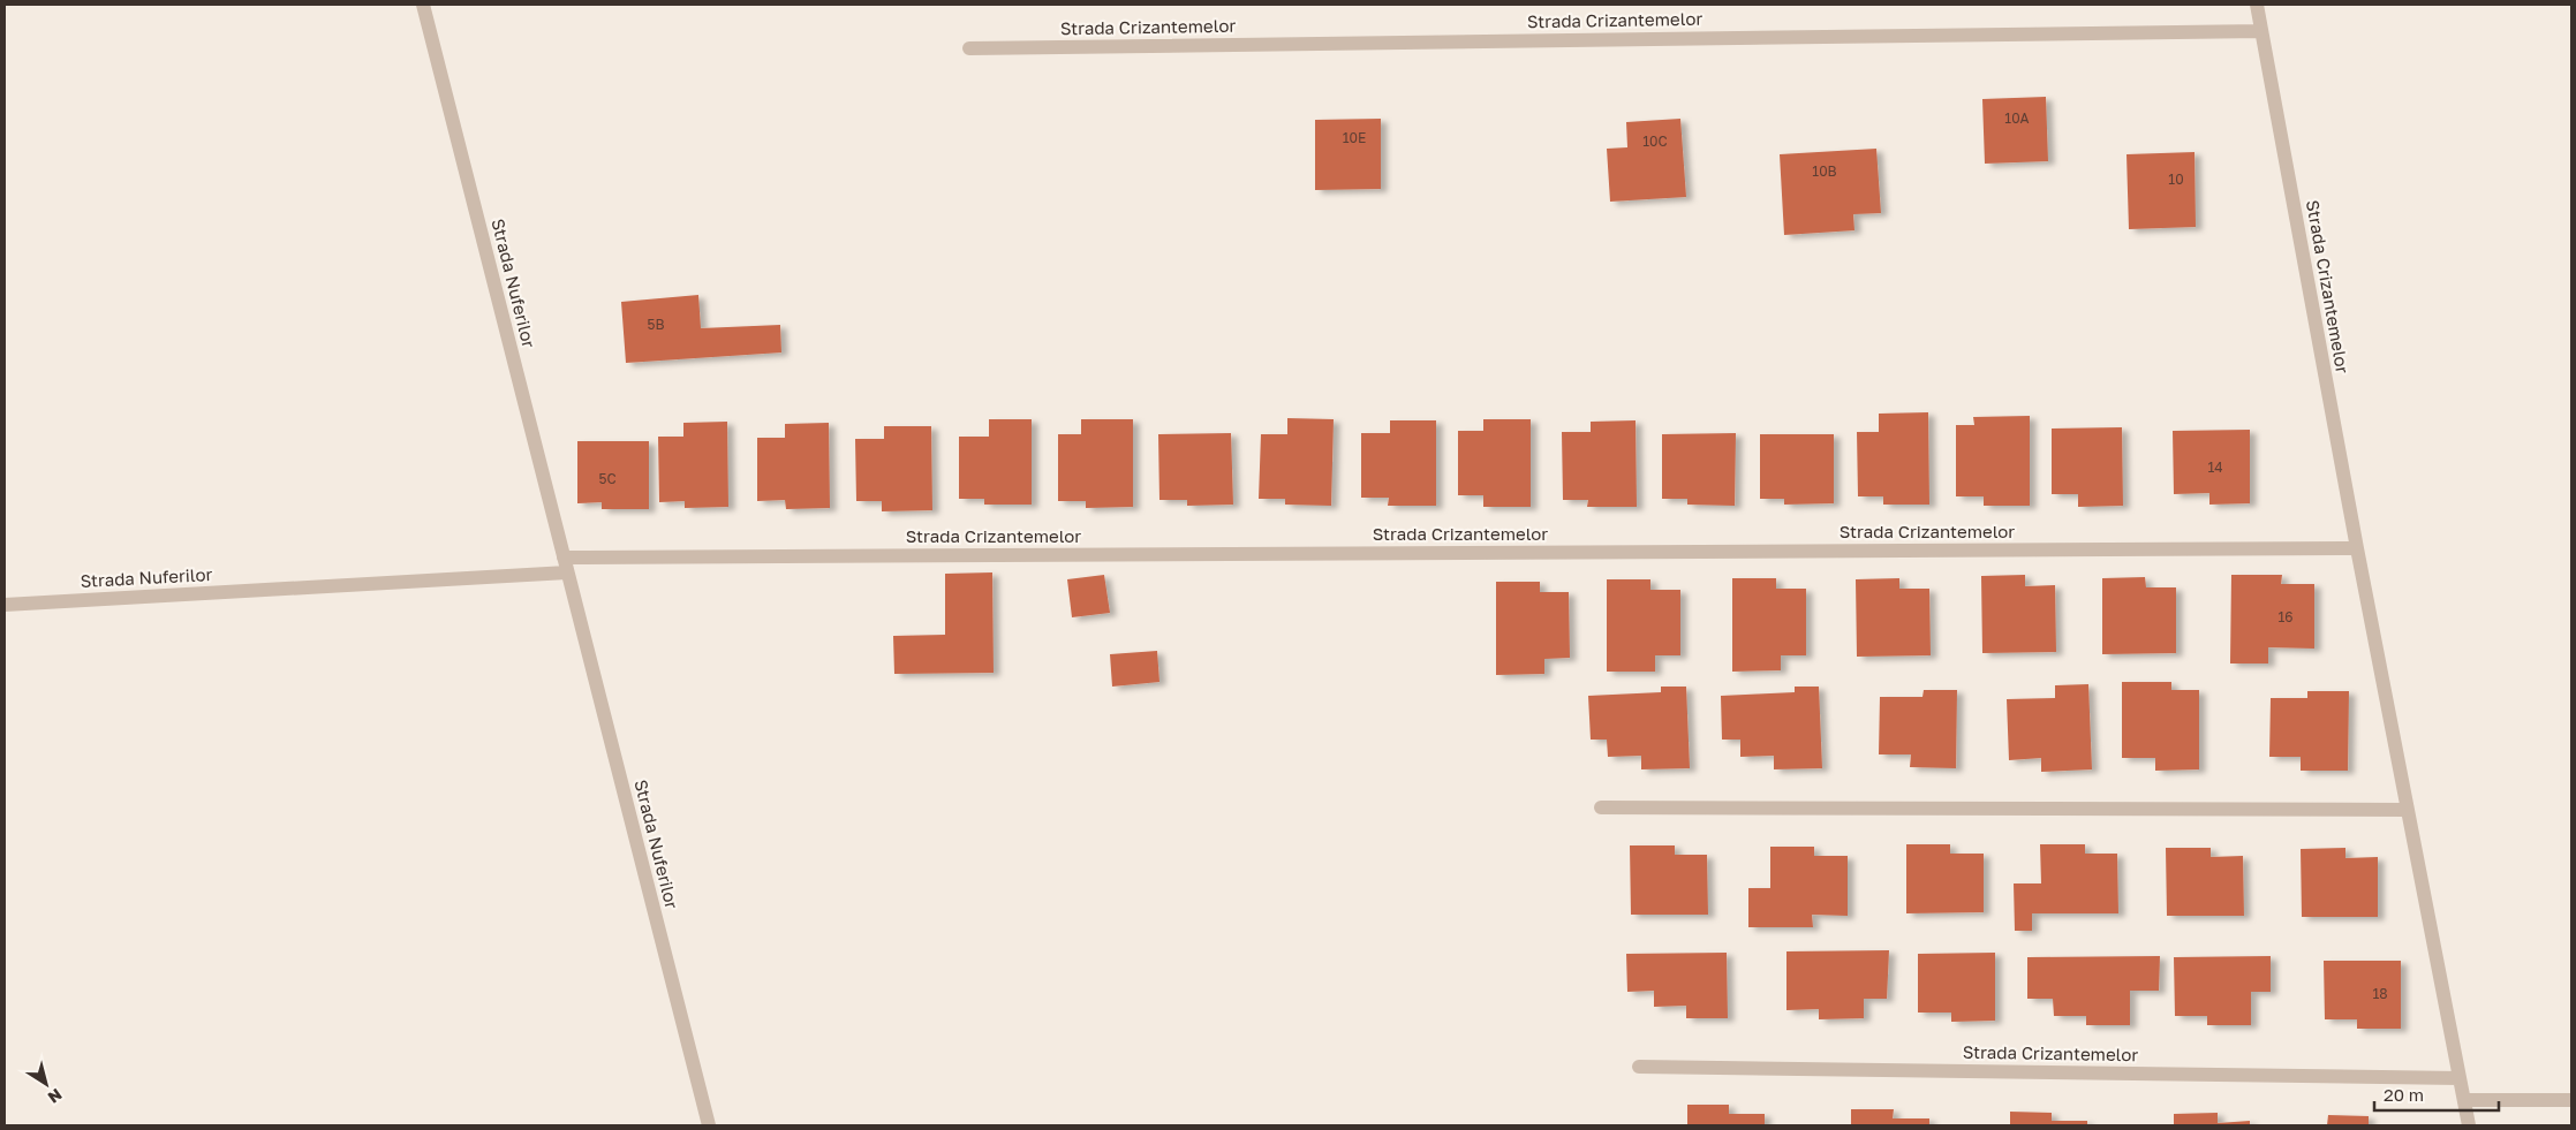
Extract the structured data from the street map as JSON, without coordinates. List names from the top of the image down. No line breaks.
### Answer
{"streets":{"street":["Strada Crizantemelor","Strada Nuferilor"]},"crossings":[["Strada Crizantemelor","Strada Nuferilor"]],"house_numbers":["10A","10E","10C","10B","10","5B","14","5C","16","18"],"scale_bar":"20 m","north":"bottom right"}
